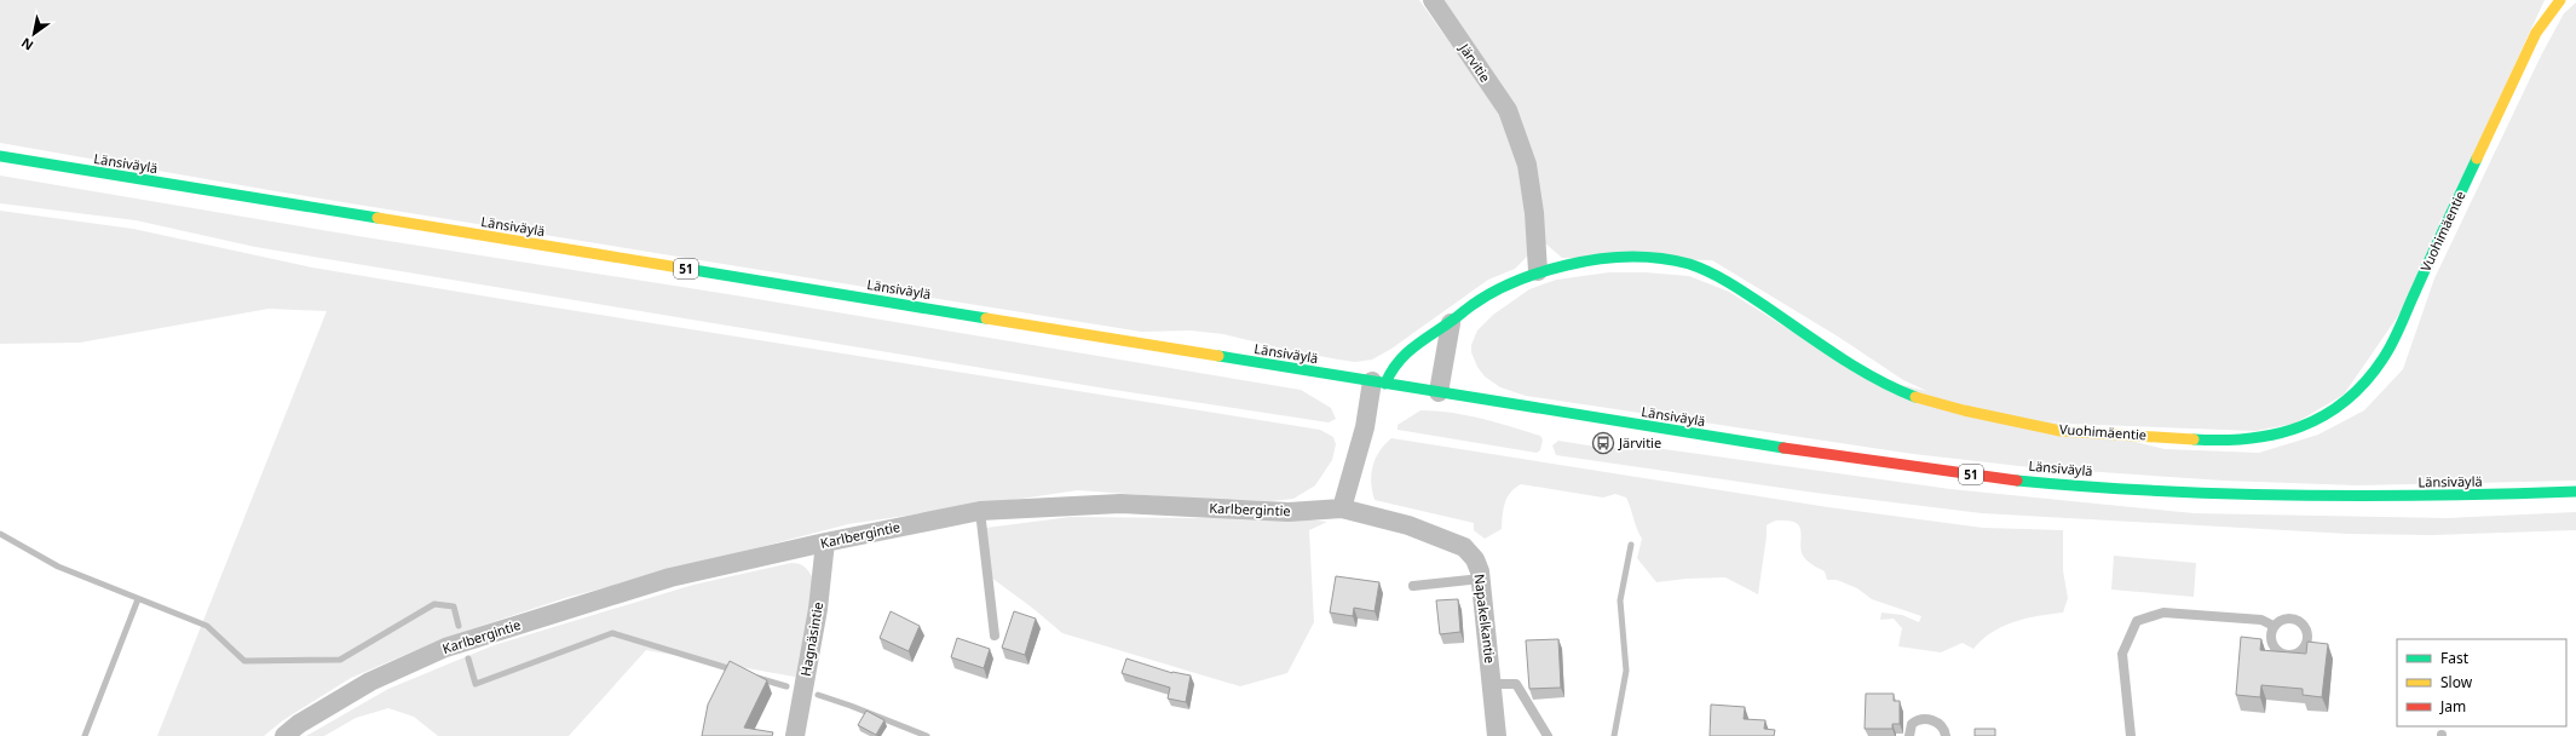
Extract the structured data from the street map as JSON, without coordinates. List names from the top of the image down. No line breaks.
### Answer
{"streets":{"main road":["Länsiväylä","Vuohimäentie","51"],"street":["Järvitie","Karlbergintie","Napakelkantie","Hagnäsintie"]},"crossings":[["Järvitie","Vuohimäentie"],["Länsiväylä","Vuohimäentie"],["Karlbergintie","Napakelkantie"],["Karlbergintie","Hagnäsintie"]],"places":{"bus stop":["Järvitie"]},"legend":["Fast","Slow","Jam"],"north":"bottom left"}
